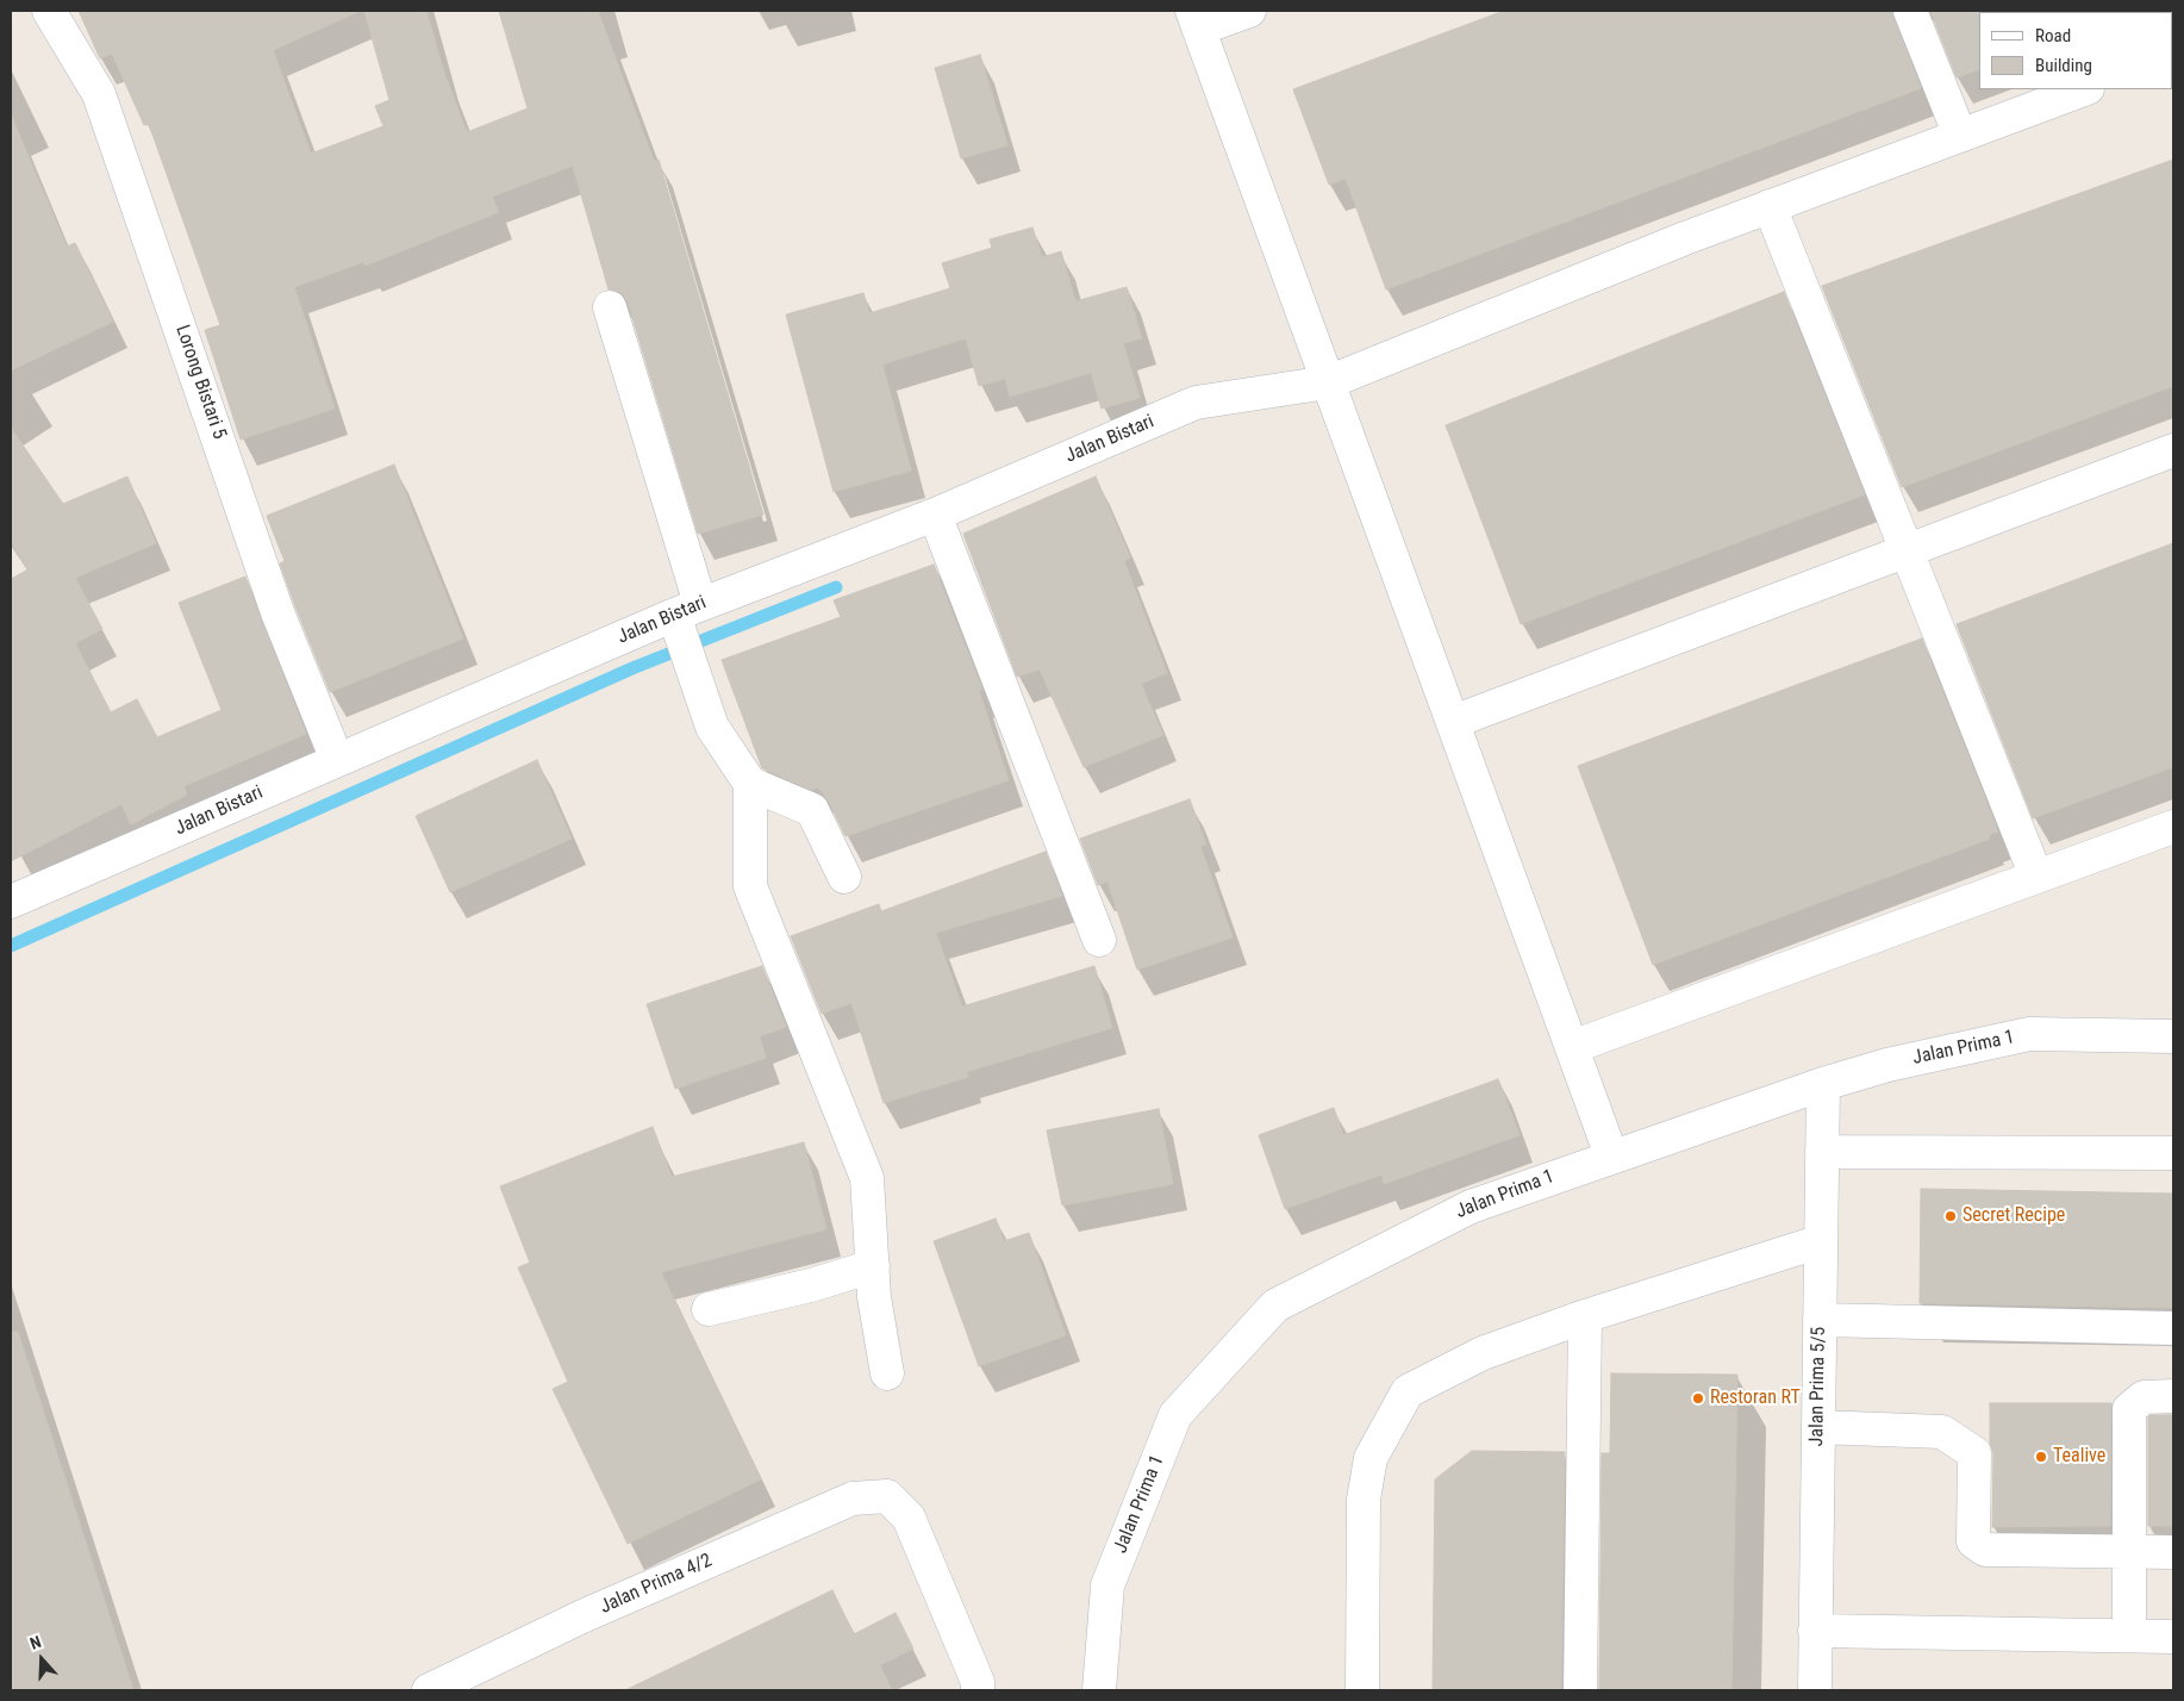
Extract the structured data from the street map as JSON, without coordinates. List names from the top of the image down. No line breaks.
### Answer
{"streets":{"street":["Lorong Bistari 5","Jalan Bistari","Jalan Prima 1","Jalan Prima 5/5","Jalan Prima 4/2"]},"crossings":[["Lorong Bistari 5","Jalan Bistari"],["Jalan Prima 1","Jalan Prima 5/5"]],"places":["Secret Recipe","Restoran RT","Tealive"],"legend":["Road","Building"],"north":"top"}
